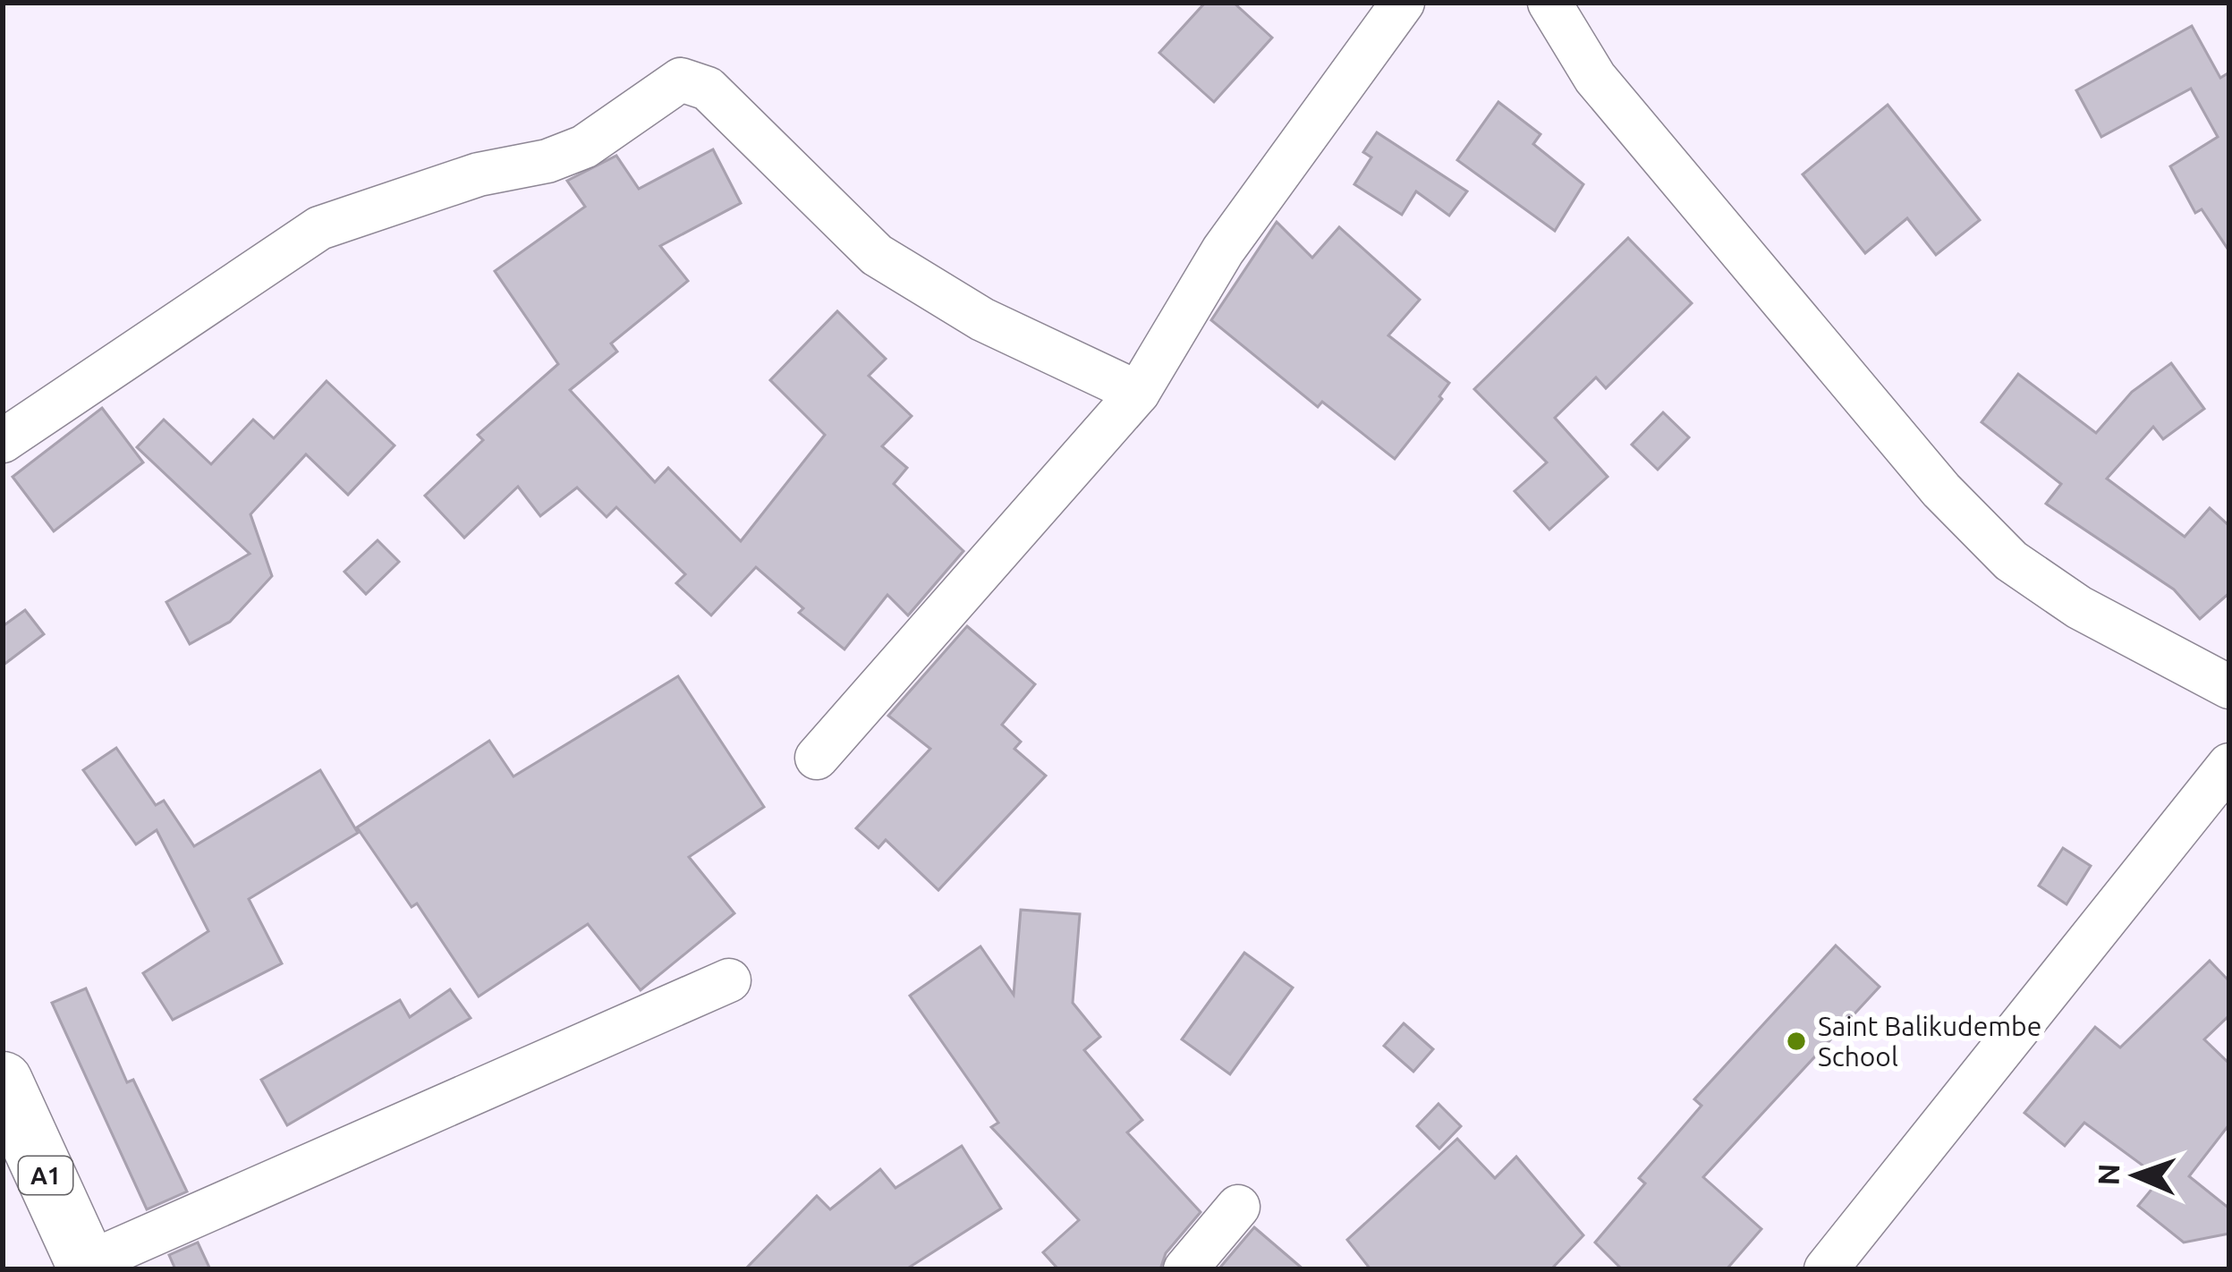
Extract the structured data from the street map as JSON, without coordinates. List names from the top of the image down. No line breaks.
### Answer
{"streets":{"highway":["A1"]},"places":["Saint Balikudembe School"],"north":"left"}
